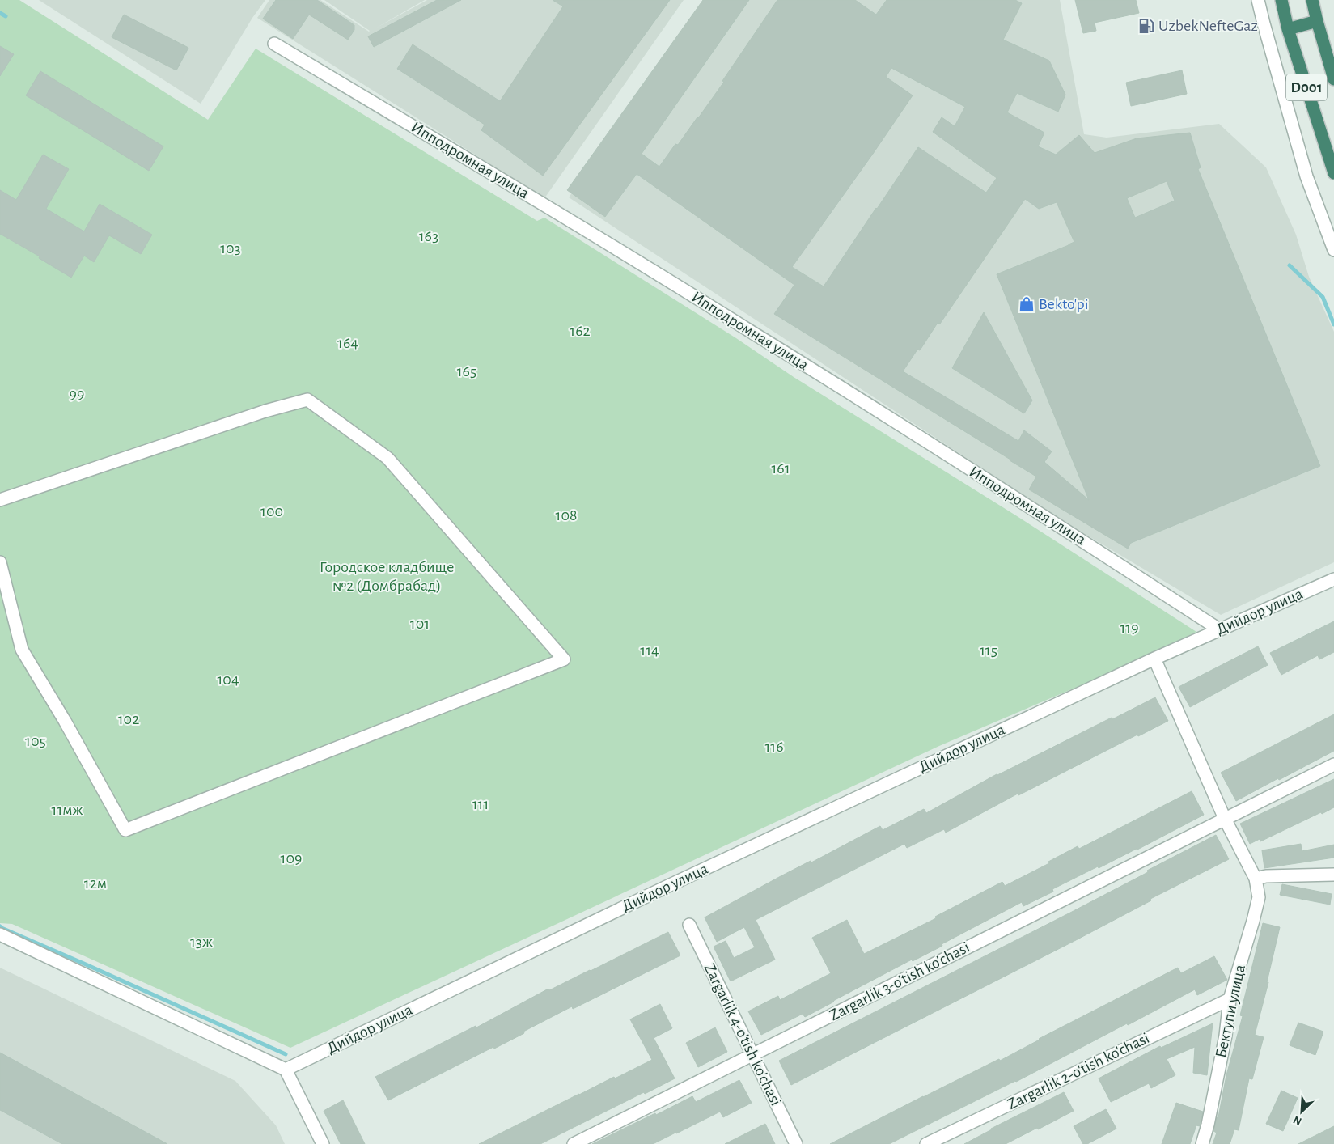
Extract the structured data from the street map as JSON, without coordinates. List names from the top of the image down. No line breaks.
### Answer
{"streets":{"highway":["D001"],"street":["Ипподромная улица","Дийдор улица","Zargarlik 3-o'tish ko'chasi","Бектупи улица","Zargarlik 4-o'tish ko'chasi","Zargarlik 2-o'tish ko'chasi"]},"crossings":[["Ипподромная улица","Дийдор улица"],["Дийдор улица","Бектупи улица"],["Zargarlik 3-o'tish ko'chasi","Бектупи улица"],["Zargarlik 3-o'tish ko'chasi","Zargarlik 4-o'tish ko'chasi"],["Бектупи улица","Zargarlik 2-o'tish ko'chasi"]],"parks":["163","103","162","164","165","99","161","100","108","Городское кладбище №2 (Домбрабад)","101","119","114","115","104","102","105","116","111","11мж","109","12м","13ж"],"places":{"fuel station":["UzbekNefteGaz"],"shop":["Bekto'pi"]},"north":"bottom left"}
